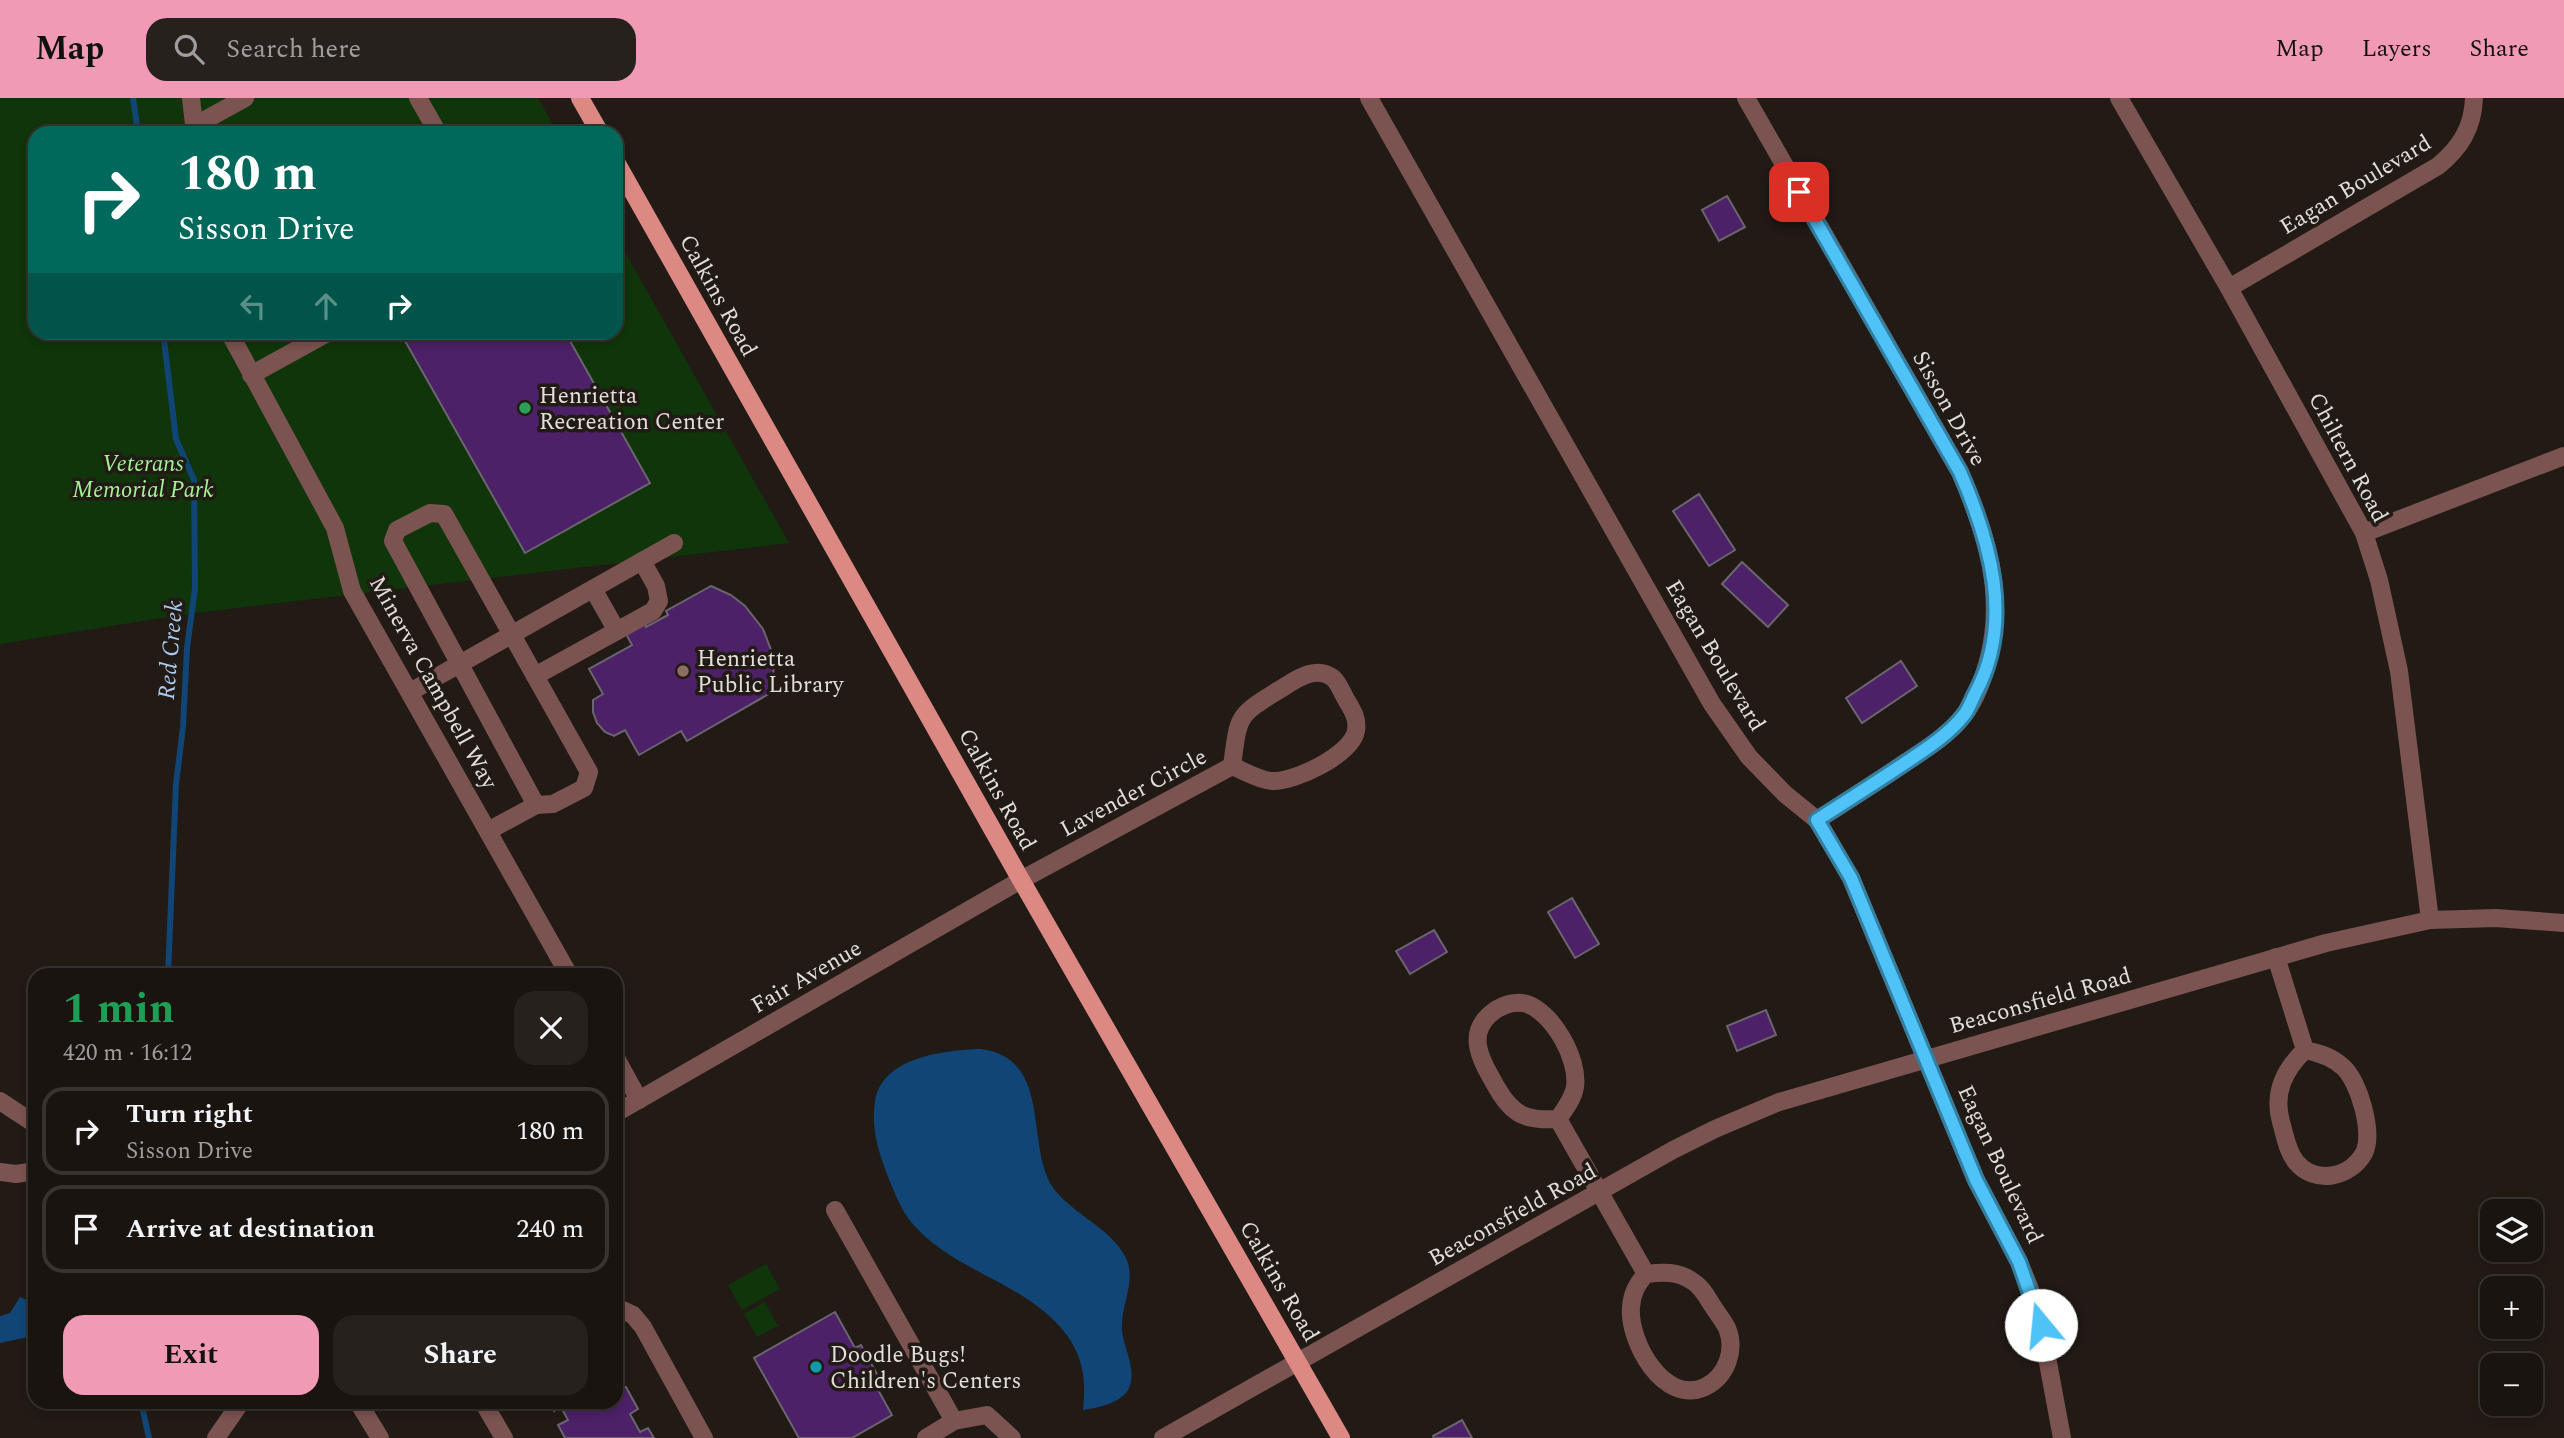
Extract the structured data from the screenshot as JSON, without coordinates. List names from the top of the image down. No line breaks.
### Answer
{"streets":{"main road":["Calkins Road"],"street":["Eagan Boulevard","Sisson Drive","Chiltern Road","Minerva Campbell Way","Lavender Circle","Fair Avenue","Beaconsfield Road"]},"crossings":[["Eagan Boulevard","Sisson Drive"],["Eagan Boulevard","Chiltern Road"],["Eagan Boulevard","Beaconsfield Road"],["Calkins Road","Lavender Circle"],["Calkins Road","Fair Avenue"],["Calkins Road","Beaconsfield Road"],["Chiltern Road","Beaconsfield Road"],["Lavender Circle","Fair Avenue"]],"water":["Red Creek"],"parks":["Veterans Memorial Park"],"places":["Henrietta Recreation Center","Henrietta Public Library","Doodle Bugs! Children's Centers"],"page":{"header":"Map","search":"Search here","nav":["Map","Layers","Share"],"turn":["180 m","Sisson Drive"],"heading":["1 min","420 m · 16:12"],"list":[{"name":"Turn right","note":"Sisson Drive","value":"180 m"},{"name":"Arrive at destination","value":"240 m"}],"map_buttons":["+","−"],"buttons":["Exit","Share"]}}
